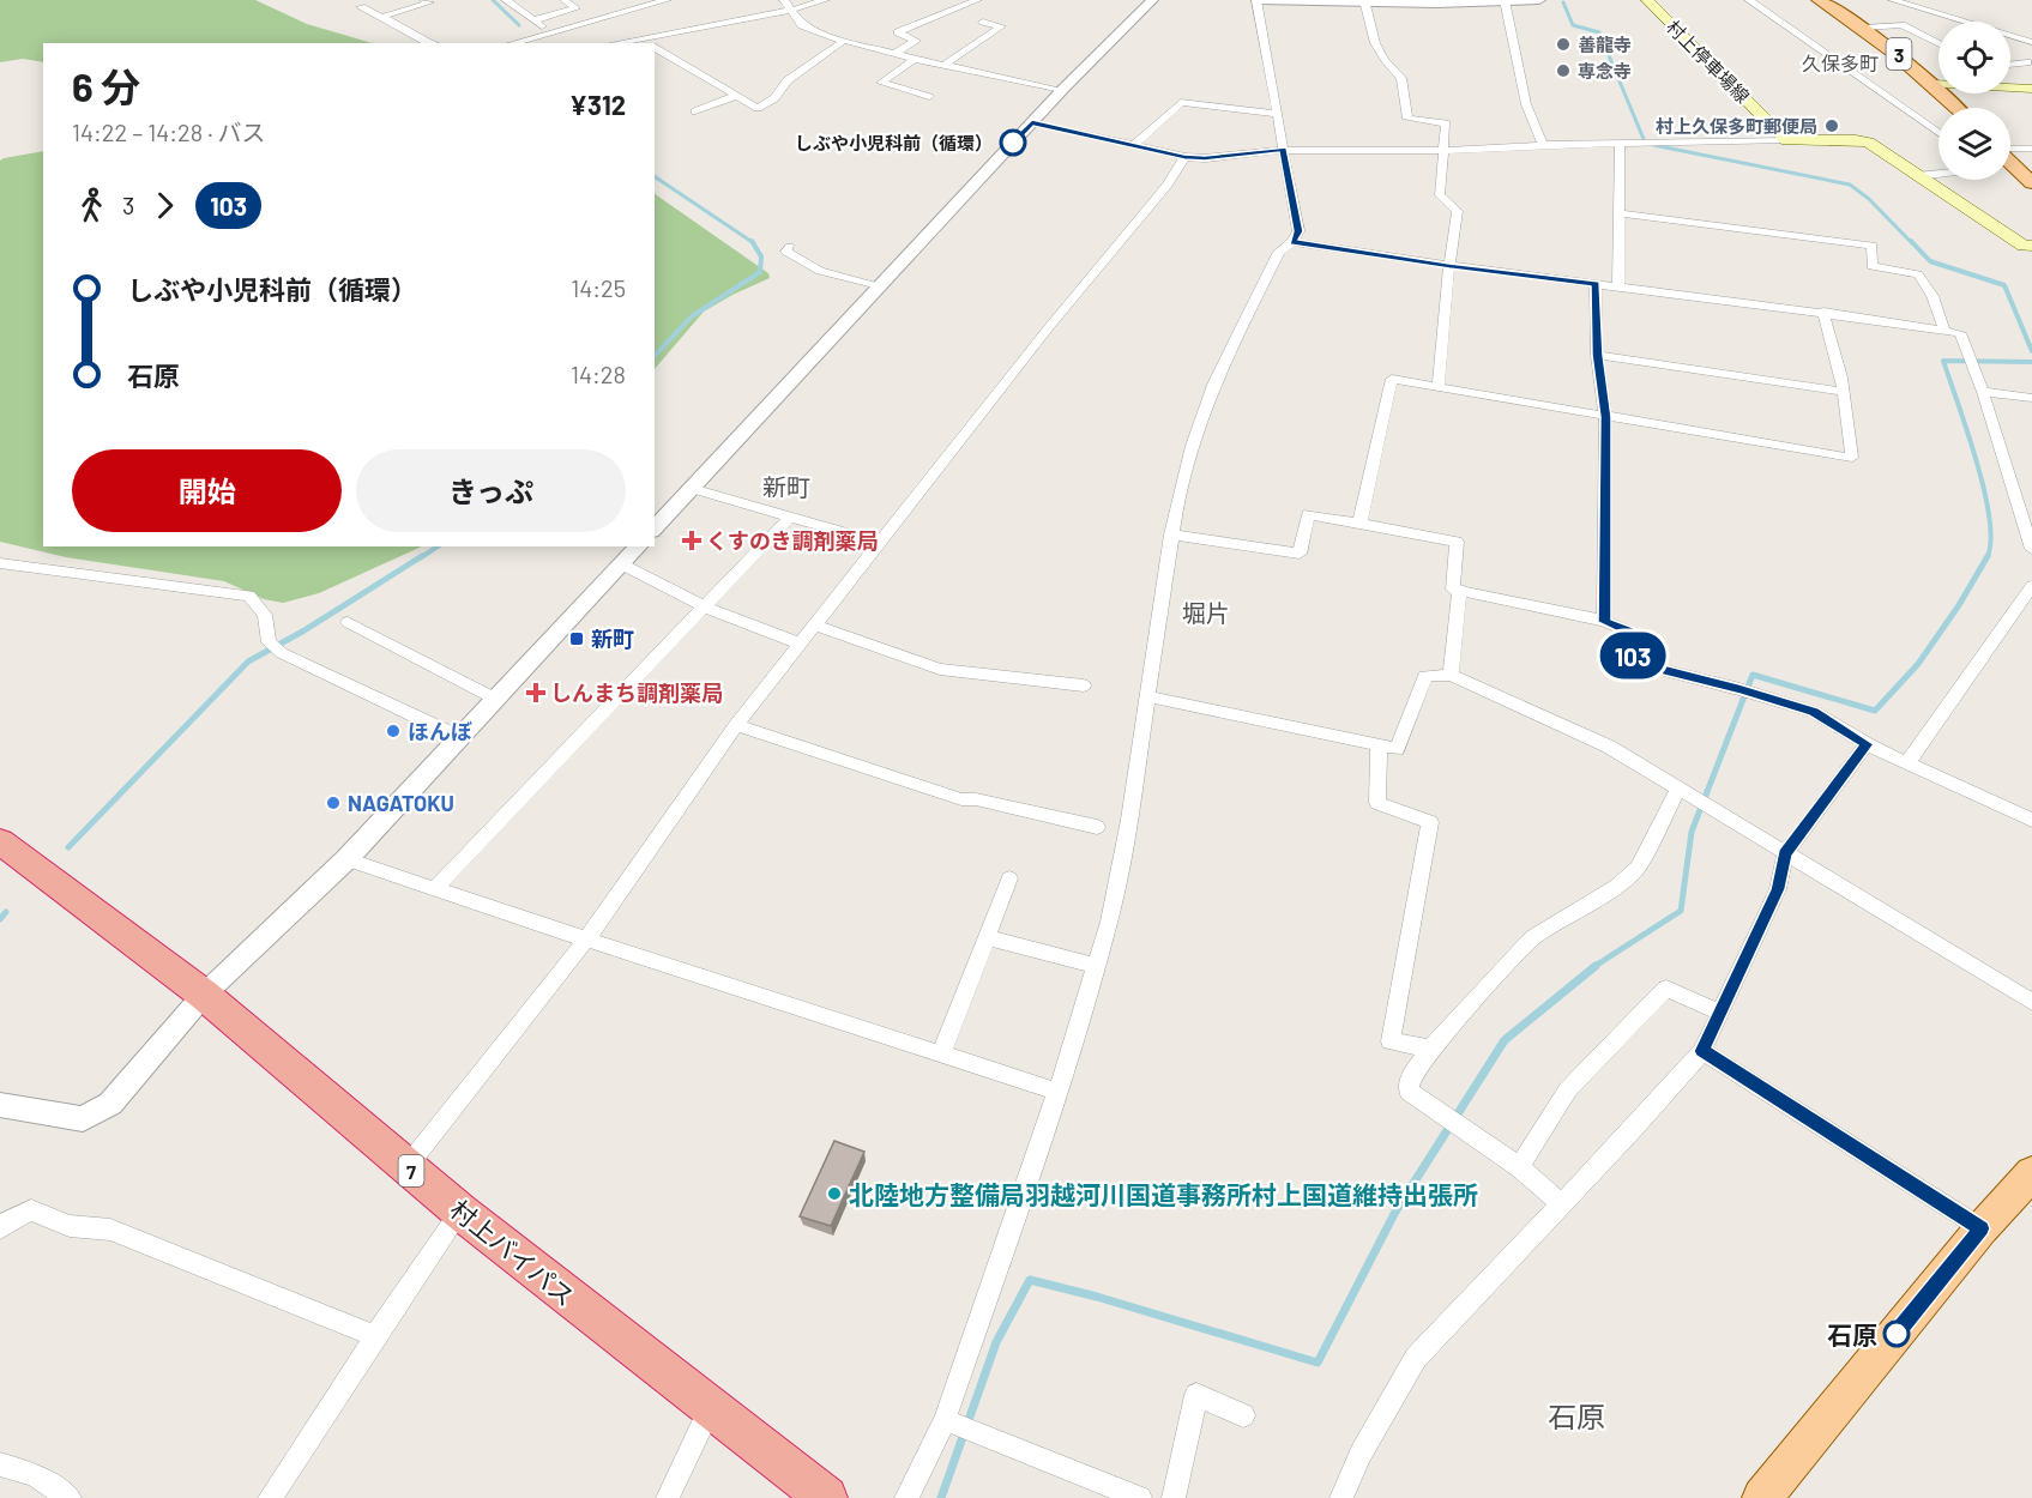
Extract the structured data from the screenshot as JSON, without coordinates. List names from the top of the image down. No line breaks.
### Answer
{"streets":{"highway":["7","村上バイパス"],"main road":["3","村上停車場線"]},"districts":["久保多町","新町","堀片","石原"],"places":{"other":["善龍寺","専念寺","村上久保多町郵便局","しぶや小児科前（循環）","ほんぼ","NAGATOKU","北陸地方整備局羽越河川国道事務所村上国道維持出張所","石原"],"health":["くすのき調剤薬局","しんまち調剤薬局"],"transit":["新町"]},"lines":["bus line 103"],"page":{"on_map":"103","heading":["6 分","14:22 – 14:28 · バス","¥312"],"legs":["3","103"],"list":[{"name":"しぶや小児科前（循環）","value":"14:25"},{"name":"石原","value":"14:28"}],"buttons":["開始","きっぷ"]}}
